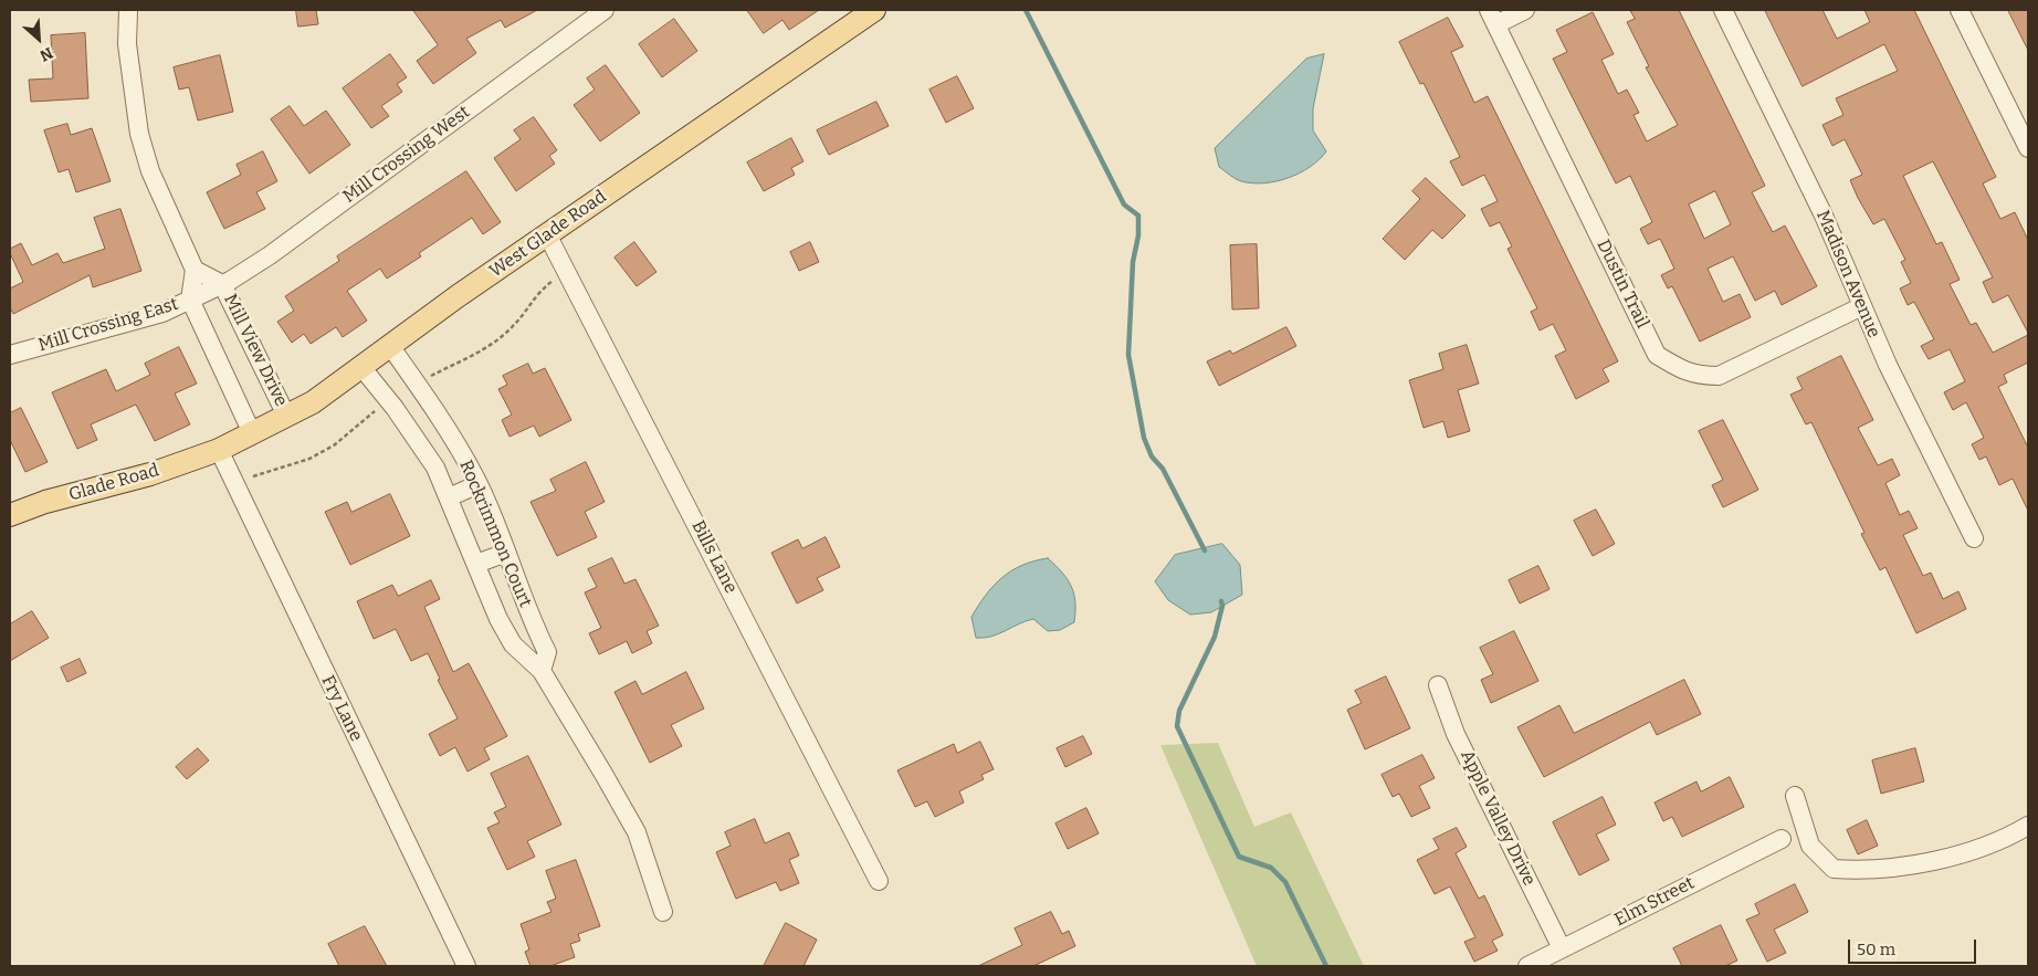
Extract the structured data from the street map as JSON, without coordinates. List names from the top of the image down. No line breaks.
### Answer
{"streets":{"main road":["West Glade Road","Glade Road"],"street":["Mill Crossing West","Madison Avenue","Dustin Trail","Mill Crossing East","Mill View Drive","Rockrimmon Court","Bills Lane","Fry Lane","Apple Valley Drive","Elm Street"]},"crossings":[["Mill Crossing West","Mill Crossing East"],["Mill Crossing West","Mill View Drive"],["West Glade Road","Mill View Drive"],["West Glade Road","Glade Road"],["West Glade Road","Rockrimmon Court"],["West Glade Road","Bills Lane"],["West Glade Road","Fry Lane"],["Madison Avenue","Dustin Trail"],["Mill Crossing East","Mill View Drive"],["Glade Road","Fry Lane"],["Apple Valley Drive","Elm Street"]],"scale_bar":"50 m","north":"bottom right"}
